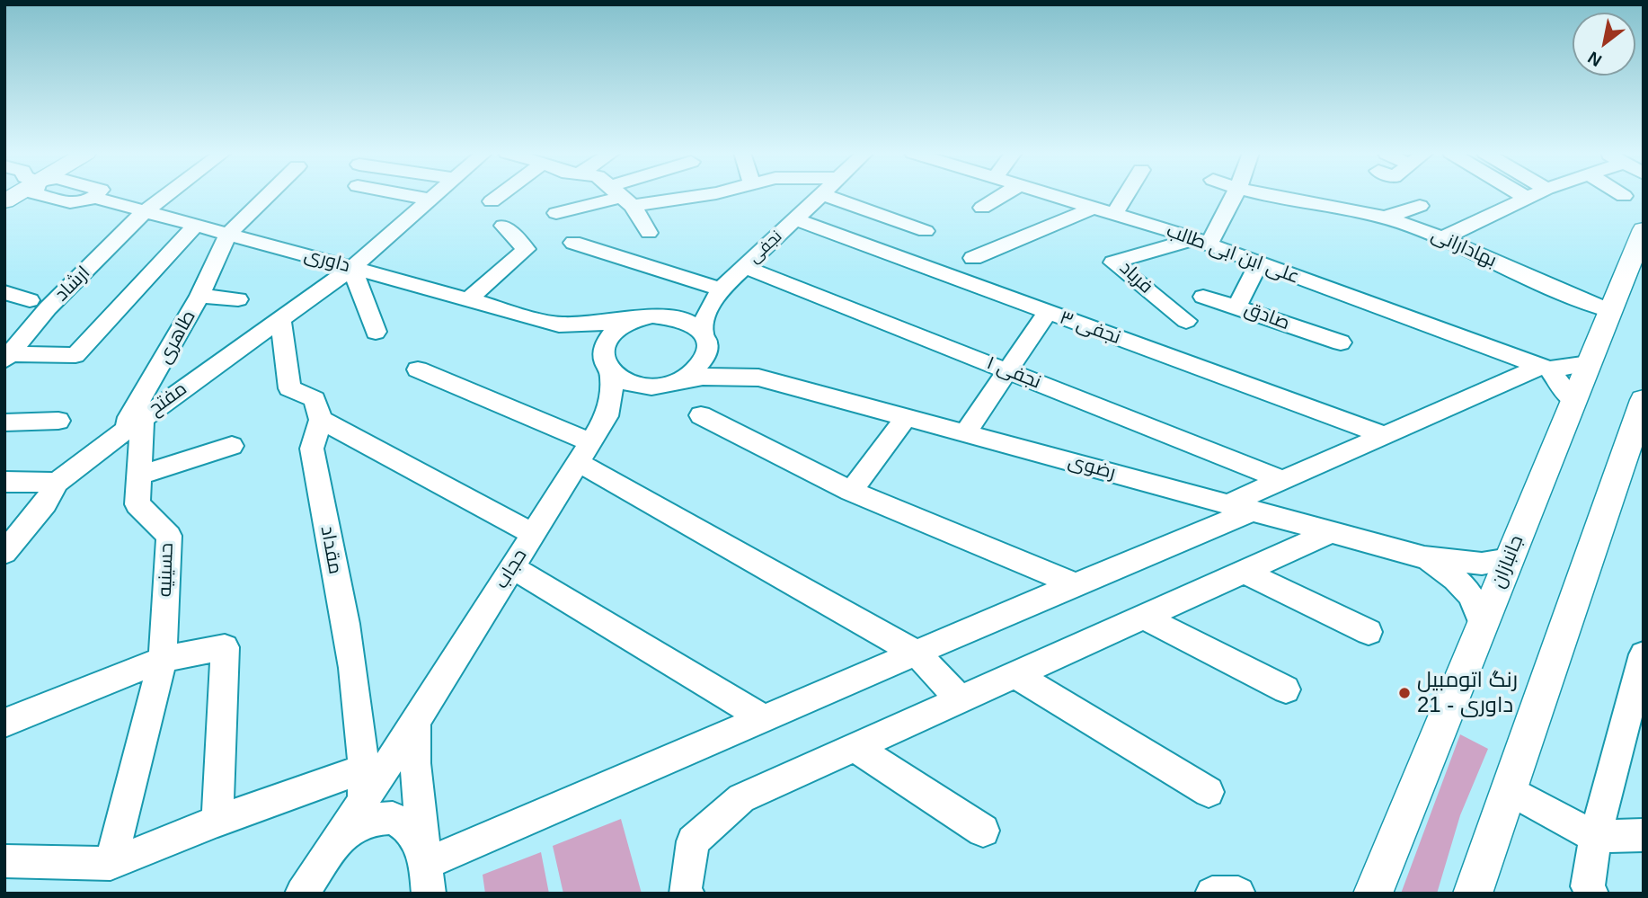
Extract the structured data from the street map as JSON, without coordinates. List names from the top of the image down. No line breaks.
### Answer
{"streets":{"main road":["جانبازان"],"street":["نجفی","بهادارانی","علی ابن ابی طالب","داوری","فریاد","ارشاد","صادق","نجفی ۳","طاهری","نجفی ۱","مفتح","رضوی","مقداد","حجاب","حسینیه"]},"crossings":[["نجفی","نجفی ۳"],["نجفی","نجفی ۱"],["بهادارانی","جانبازان"],["علی ابن ابی طالب","فریاد"],["علی ابن ابی طالب","صادق"],["داوری","ارشاد"],["داوری","طاهری"],["داوری","مفتح"],["طاهری","مفتح"],["مفتح","حسینیه"],["مقداد","حجاب"]],"places":["رنگ اتومبیل 21 - داوری"],"north":"bottom left"}
